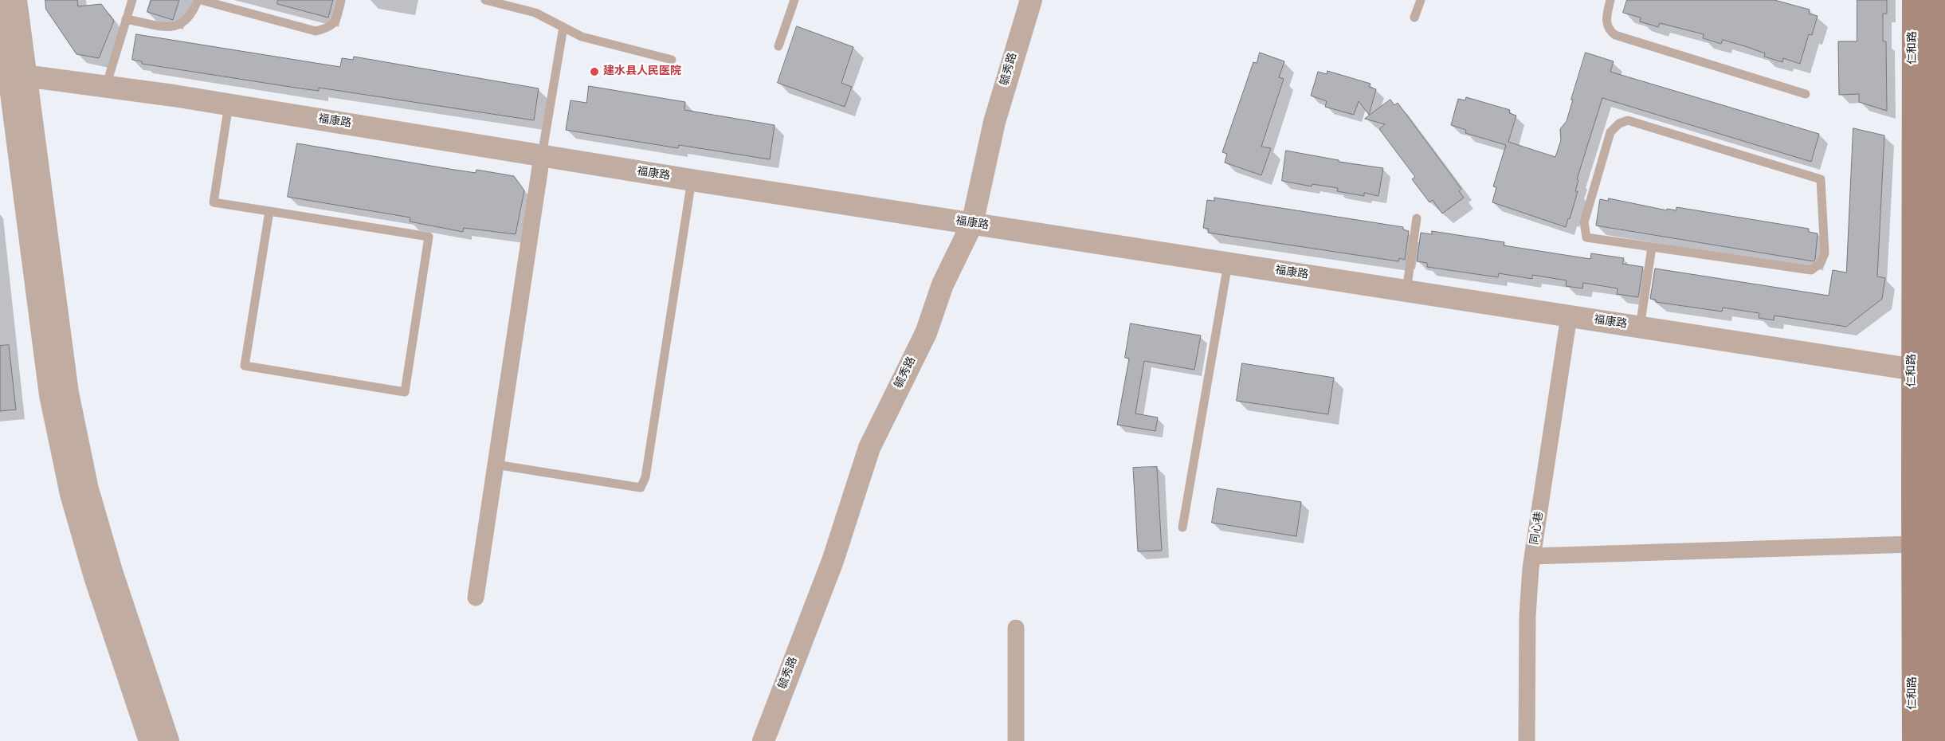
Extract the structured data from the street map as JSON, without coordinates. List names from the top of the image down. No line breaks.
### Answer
{"streets":{"main road":["仁和路"],"street":["毓秀路","福康路","同心巷"]},"crossings":[["仁和路","福康路"],["毓秀路","福康路"],["福康路","同心巷"]],"places":["建水县人民医院"]}
